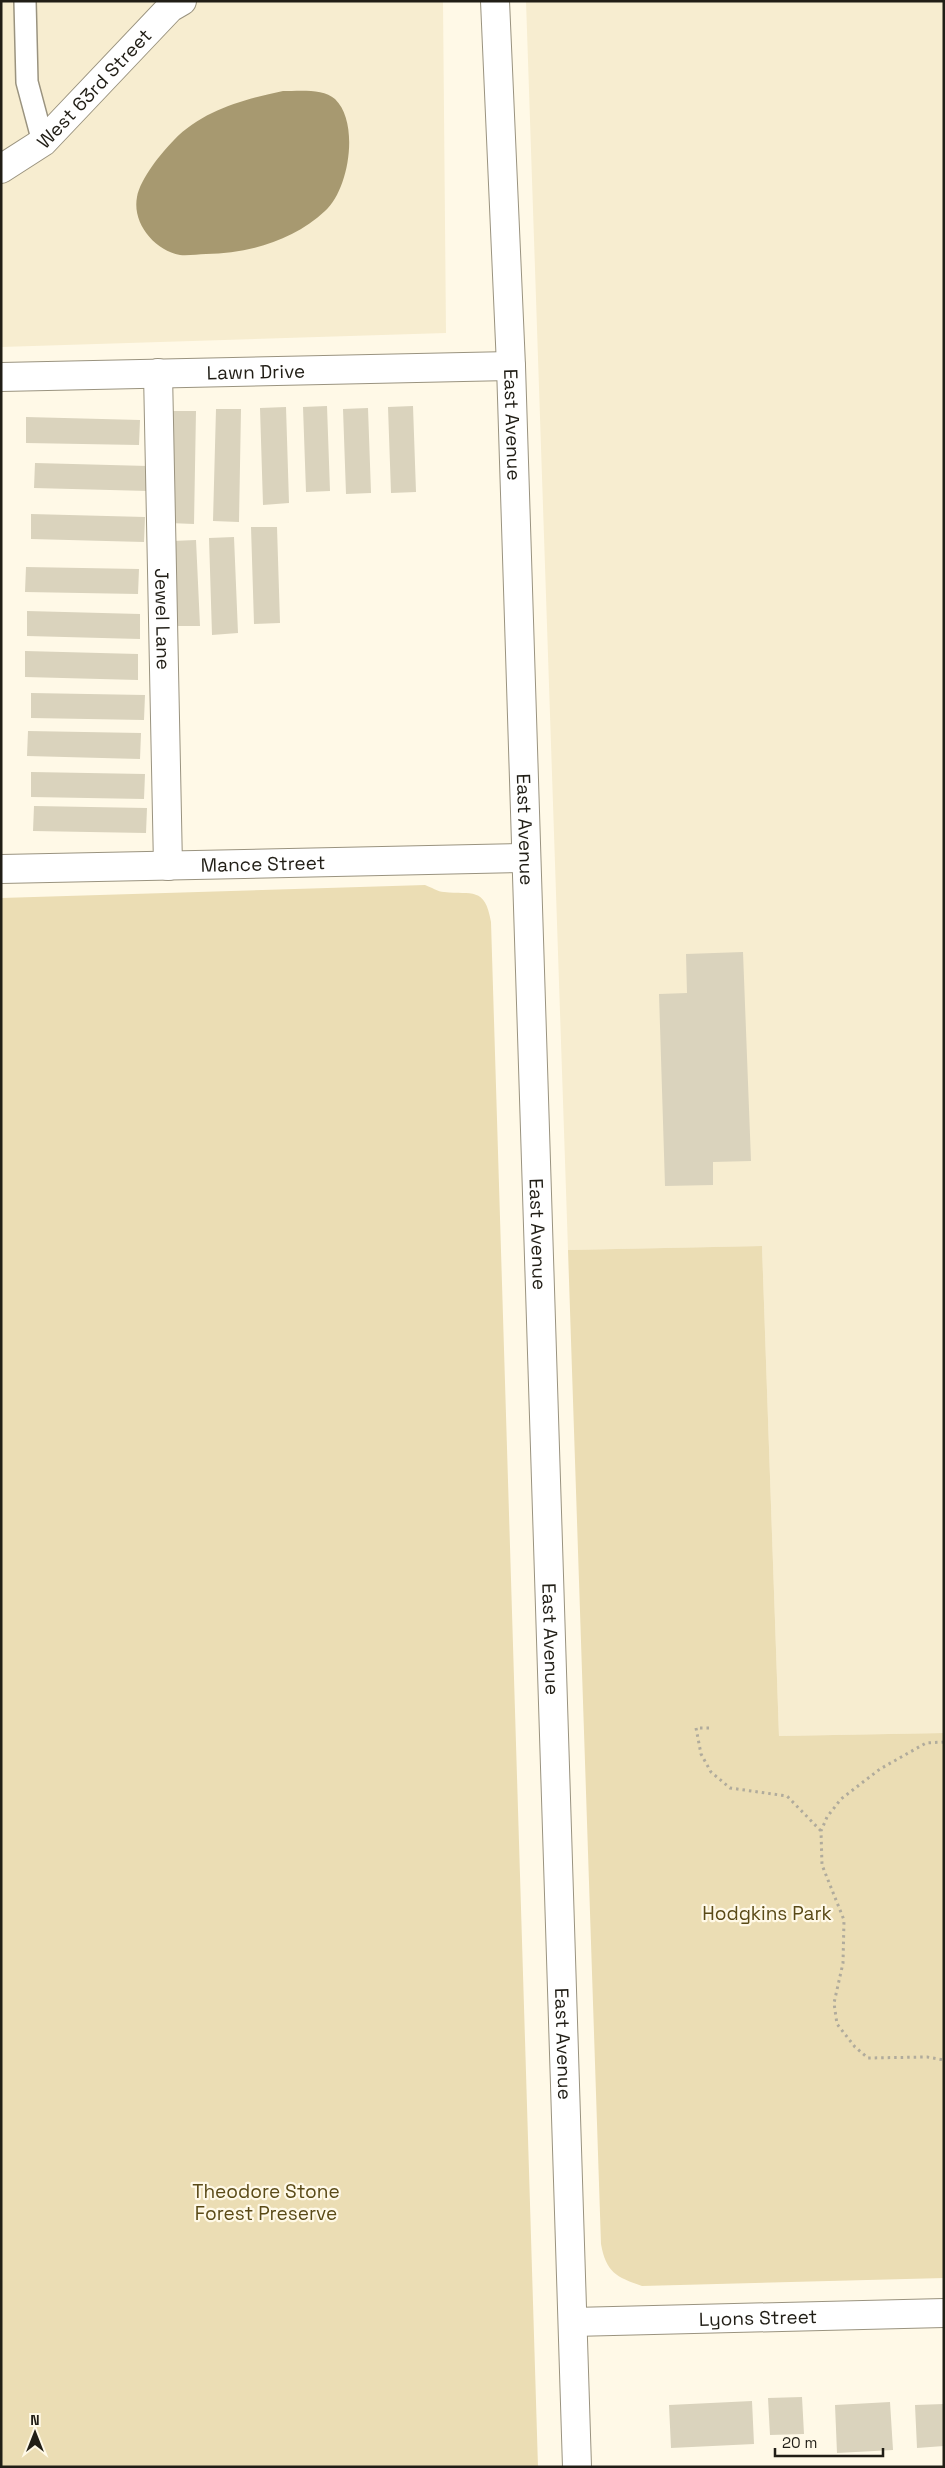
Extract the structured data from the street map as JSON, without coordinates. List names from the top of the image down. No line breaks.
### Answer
{"streets":{"street":["West 63rd Street","Lawn Drive","East Avenue","Jewel Lane","Mance Street","Lyons Street"]},"crossings":[["Lawn Drive","East Avenue"],["Lawn Drive","Jewel Lane"],["East Avenue","Mance Street"],["East Avenue","Lyons Street"],["Jewel Lane","Mance Street"]],"parks":["Hodgkins Park","Theodore Stone Forest Preserve"],"scale_bar":"20 m","north":"top"}
